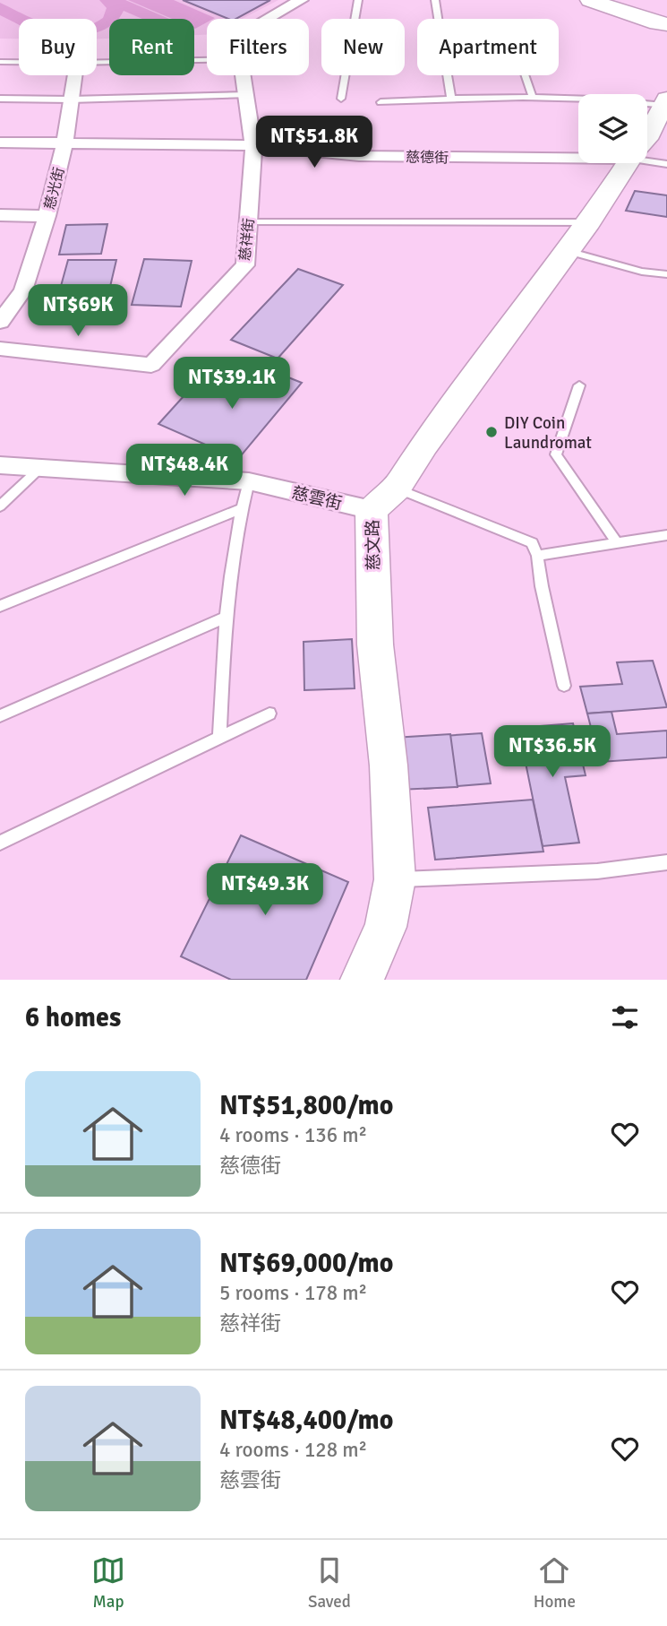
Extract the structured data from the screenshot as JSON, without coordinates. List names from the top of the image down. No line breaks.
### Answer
{"streets":{"street":["慈德街","慈光街","慈祥街","慈雲街","慈文路"]},"crossings":[["慈德街","慈光街"],["慈德街","慈祥街"],["慈雲街","慈文路"]],"places":["DIY Coin Laundromat"],"page":{"chip":["Buy","Rent","Filters","New","Apartment"],"price":["NT$51.8K","NT$69K","NT$39.1K","NT$48.4K","NT$36.5K","NT$49.3K"],"heading":"6 homes","list":[{"name":"NT$51,800/mo","note":"4 rooms · 136 m² · 慈德街"},{"name":"NT$69,000/mo","note":"5 rooms · 178 m² · 慈祥街"},{"name":"NT$48,400/mo","note":"4 rooms · 128 m² · 慈雲街"}],"tabs":["Map","Saved","Home"]}}
